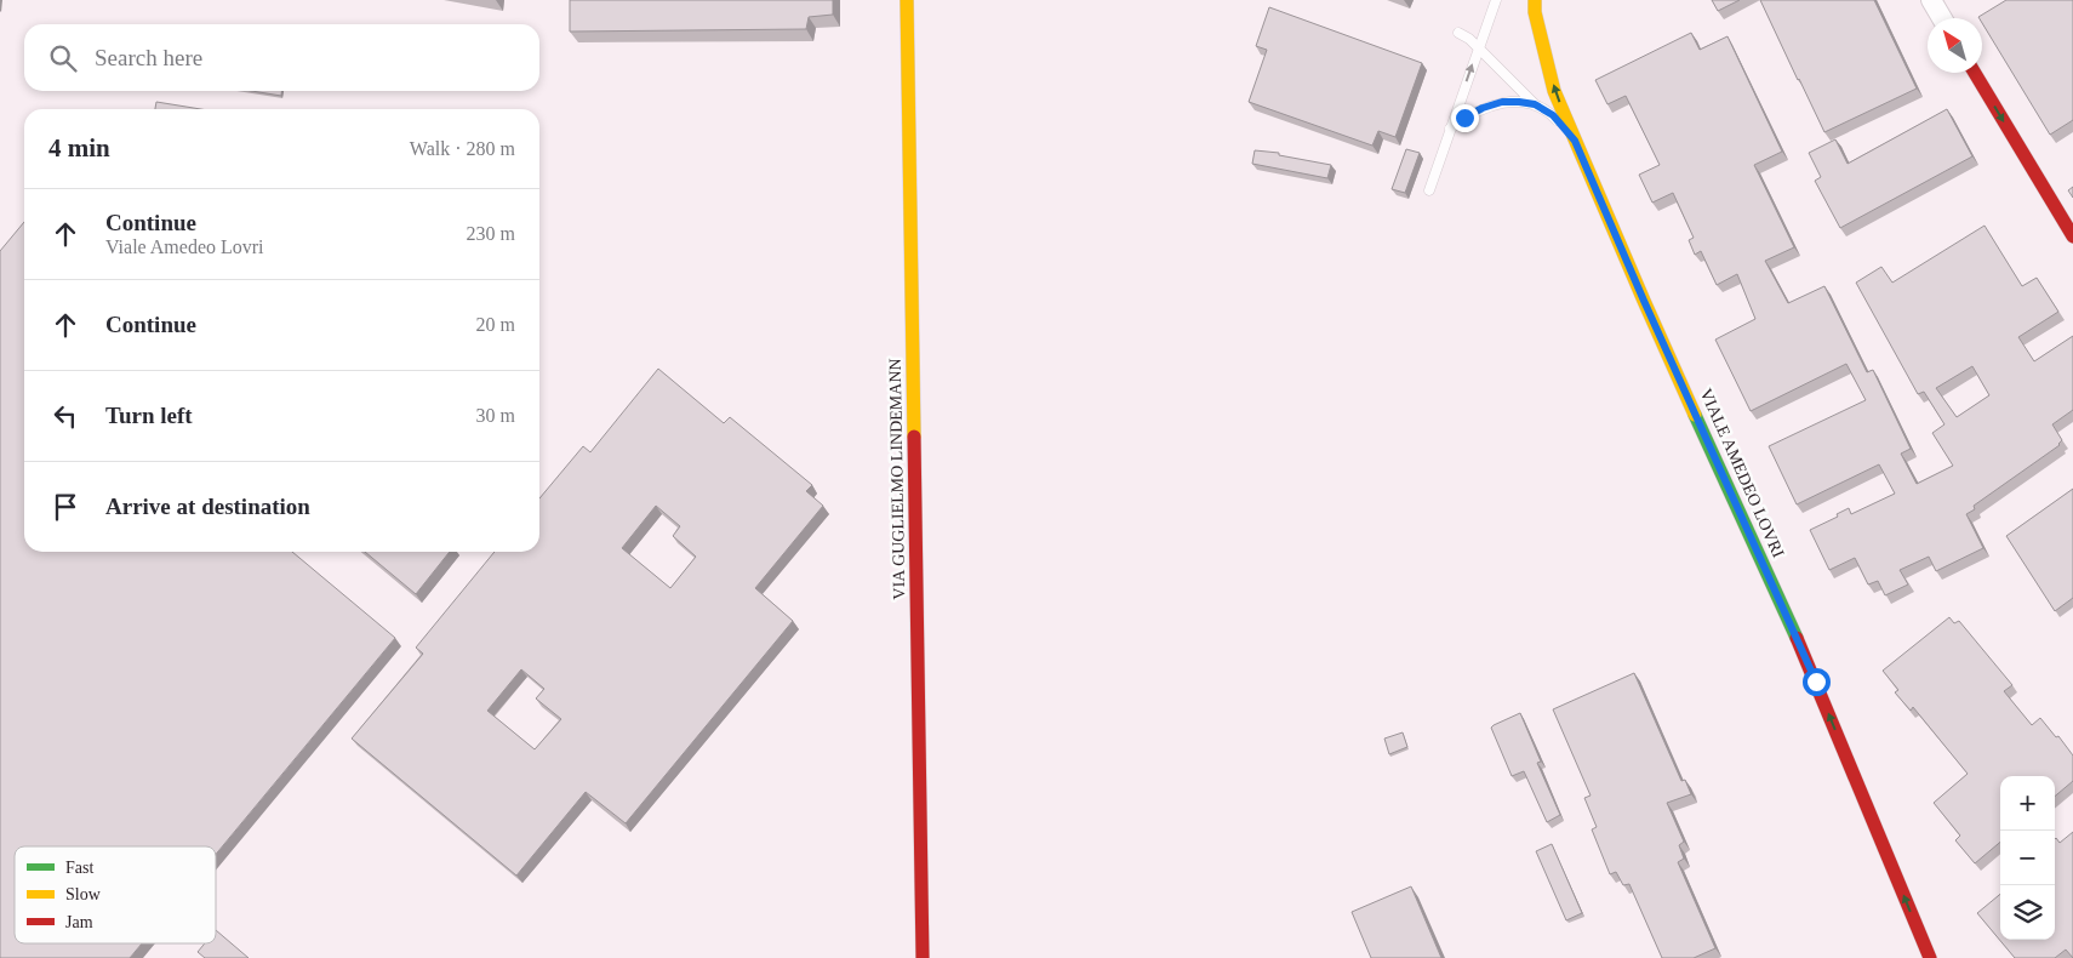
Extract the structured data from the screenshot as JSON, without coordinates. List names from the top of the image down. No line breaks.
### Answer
{"streets":{"street":["VIALE AMEDEO LOVRI","VIA GUGLIELMO LINDEMANN"]},"one_way":["VIALE AMEDEO LOVRI"],"legend":["Fast","Slow","Jam"],"north":"top left","page":{"search":"Search here","heading":["4 min","Walk · 280 m"],"list":[["Continue","Viale Amedeo Lovri","230 m"],["Continue","20 m"],["Turn left","30 m"],"Arrive at destination"],"map_buttons":["+","−"]}}
